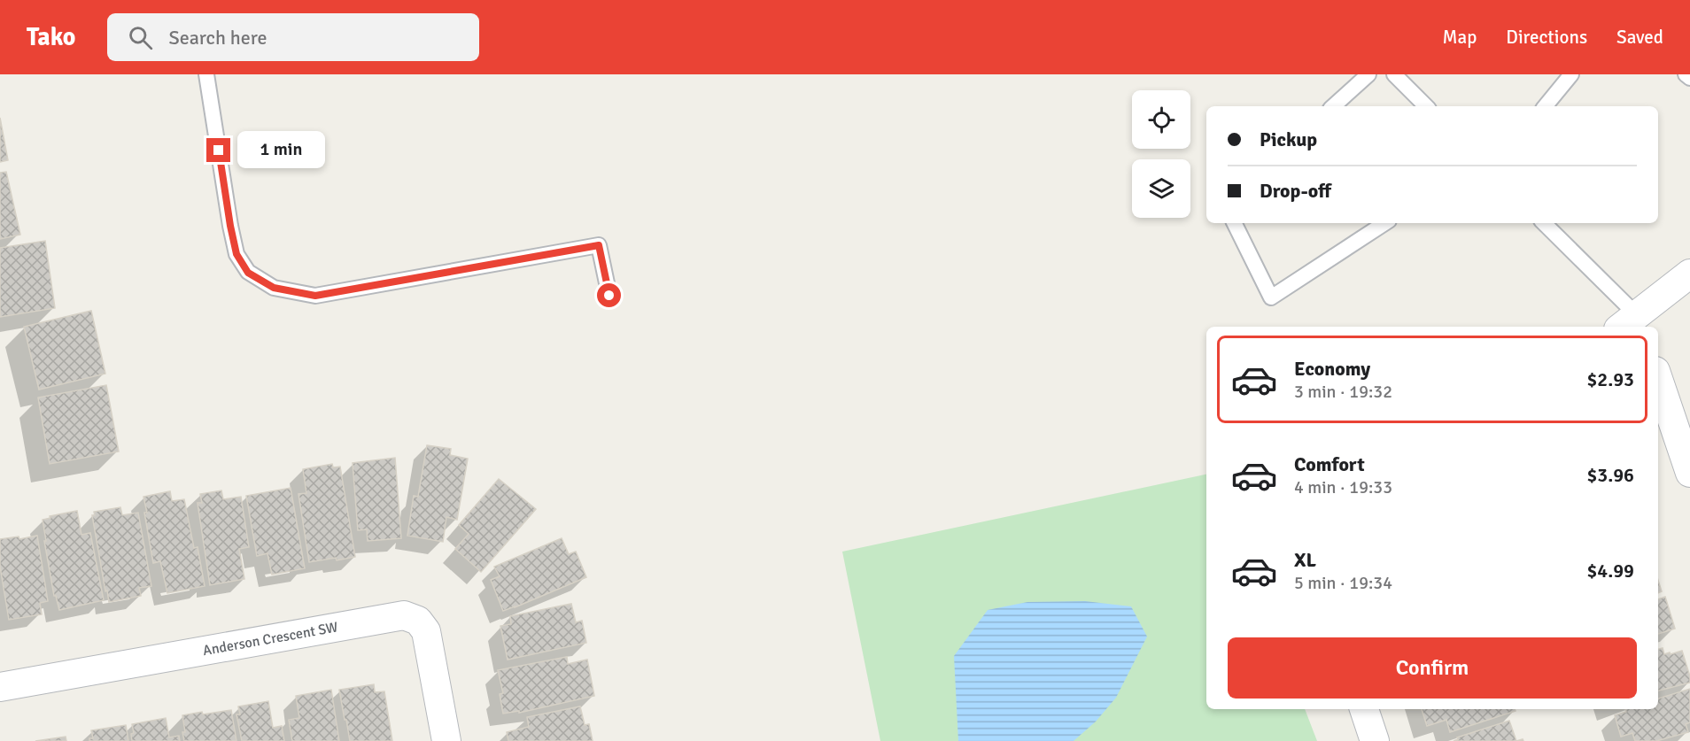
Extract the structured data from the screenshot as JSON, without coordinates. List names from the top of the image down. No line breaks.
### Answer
{"streets":{"street":["Anderson Crescent SW"]},"page":{"header":"Tako","search":"Search here","nav":["Map","Directions","Saved"],"banner":["Pickup","Drop-off"],"bubble":"1 min","list":[{"name":"Economy","note":"3 min · 19:32","value":"$2.93"},{"name":"Comfort","note":"4 min · 19:33","value":"$3.96"},{"name":"XL","note":"5 min · 19:34","value":"$4.99"}],"buttons":"Confirm"}}
